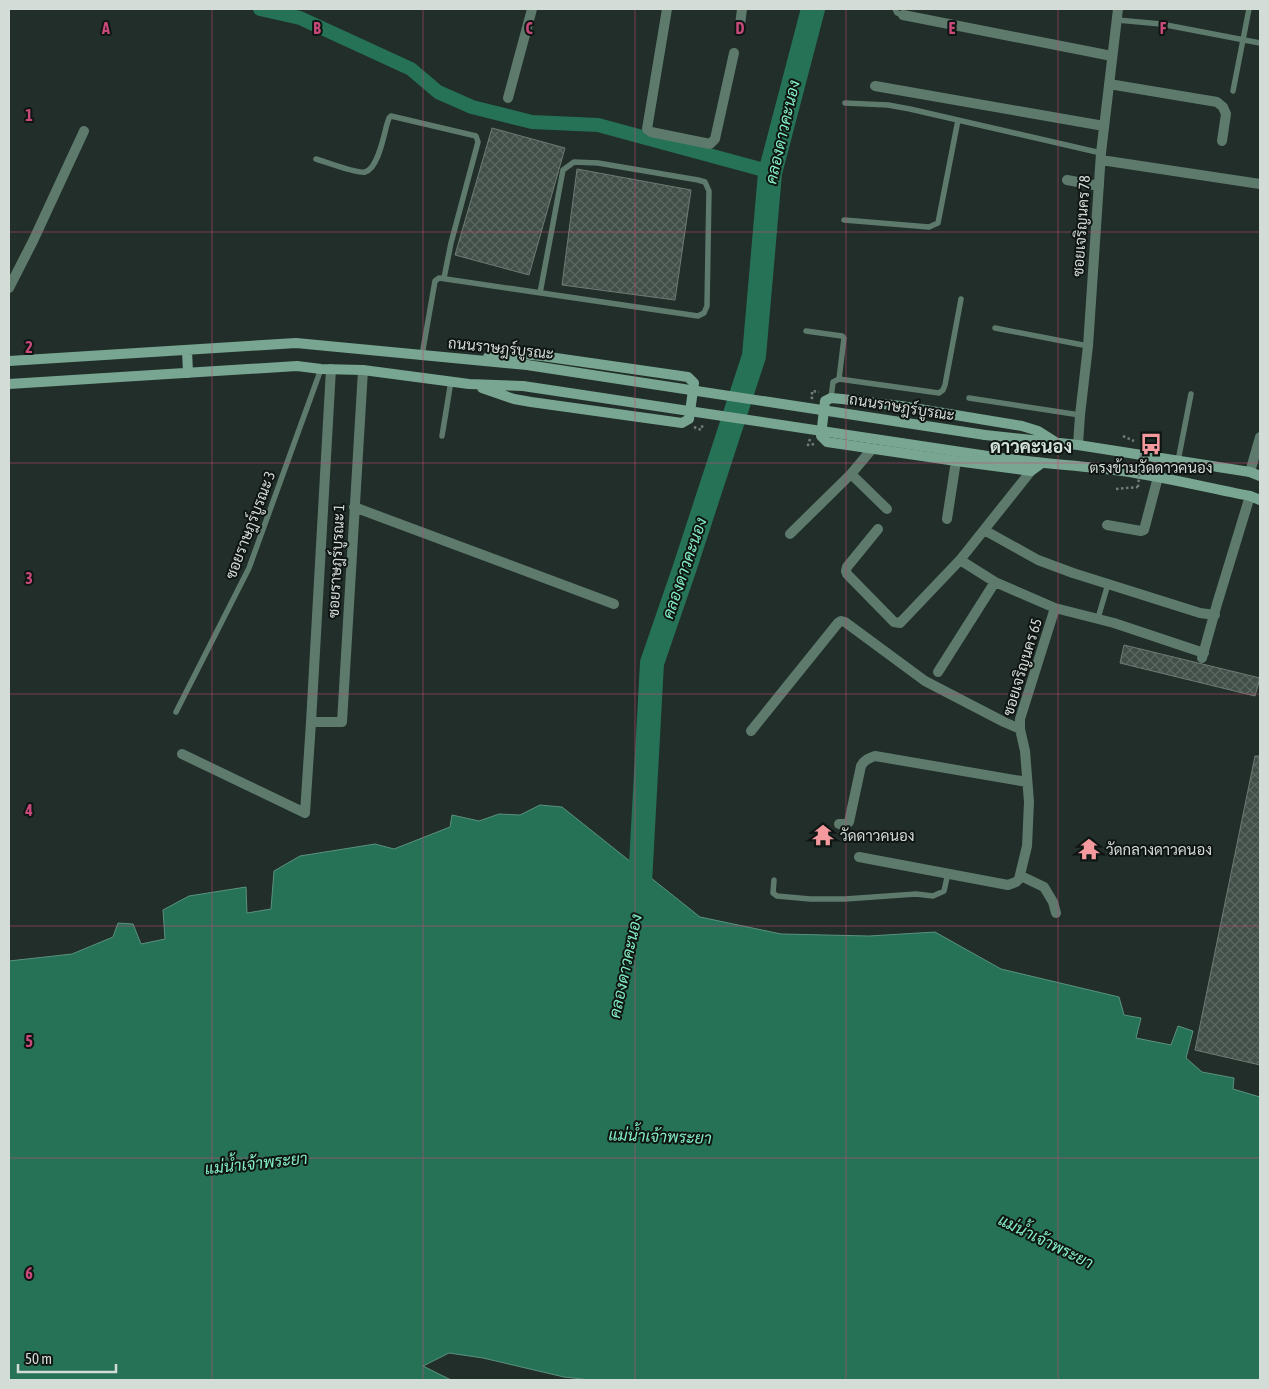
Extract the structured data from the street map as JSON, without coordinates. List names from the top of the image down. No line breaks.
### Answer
{"streets":{"main road":["ถนนราษฎร์บูรณะ"],"street":["ซอยเจริญนคร 78","ซอยราษฎร์บูรณะ 1","ซอยเจริญนคร 65"],"lane":["ซอยราษฎร์บูรณะ 3"]},"crossings":[["ซอยเจริญนคร 78","ถนนราษฎร์บูรณะ"]],"districts":["ดาวคะนอง"],"water":["คลองดาวคะนอง","แม่น้ำเจ้าพระยา"],"places":{"bus stop":["ตรงข้ามวัดดาวคนอง"],"temple":["วัดดาวคนอง","วัดกลางดาวคนอง"]},"scale_bar":"50 m","grid":{"columns":["A","B","C","D","E","F"],"rows":["1","2","3","4","5","6"]}}
